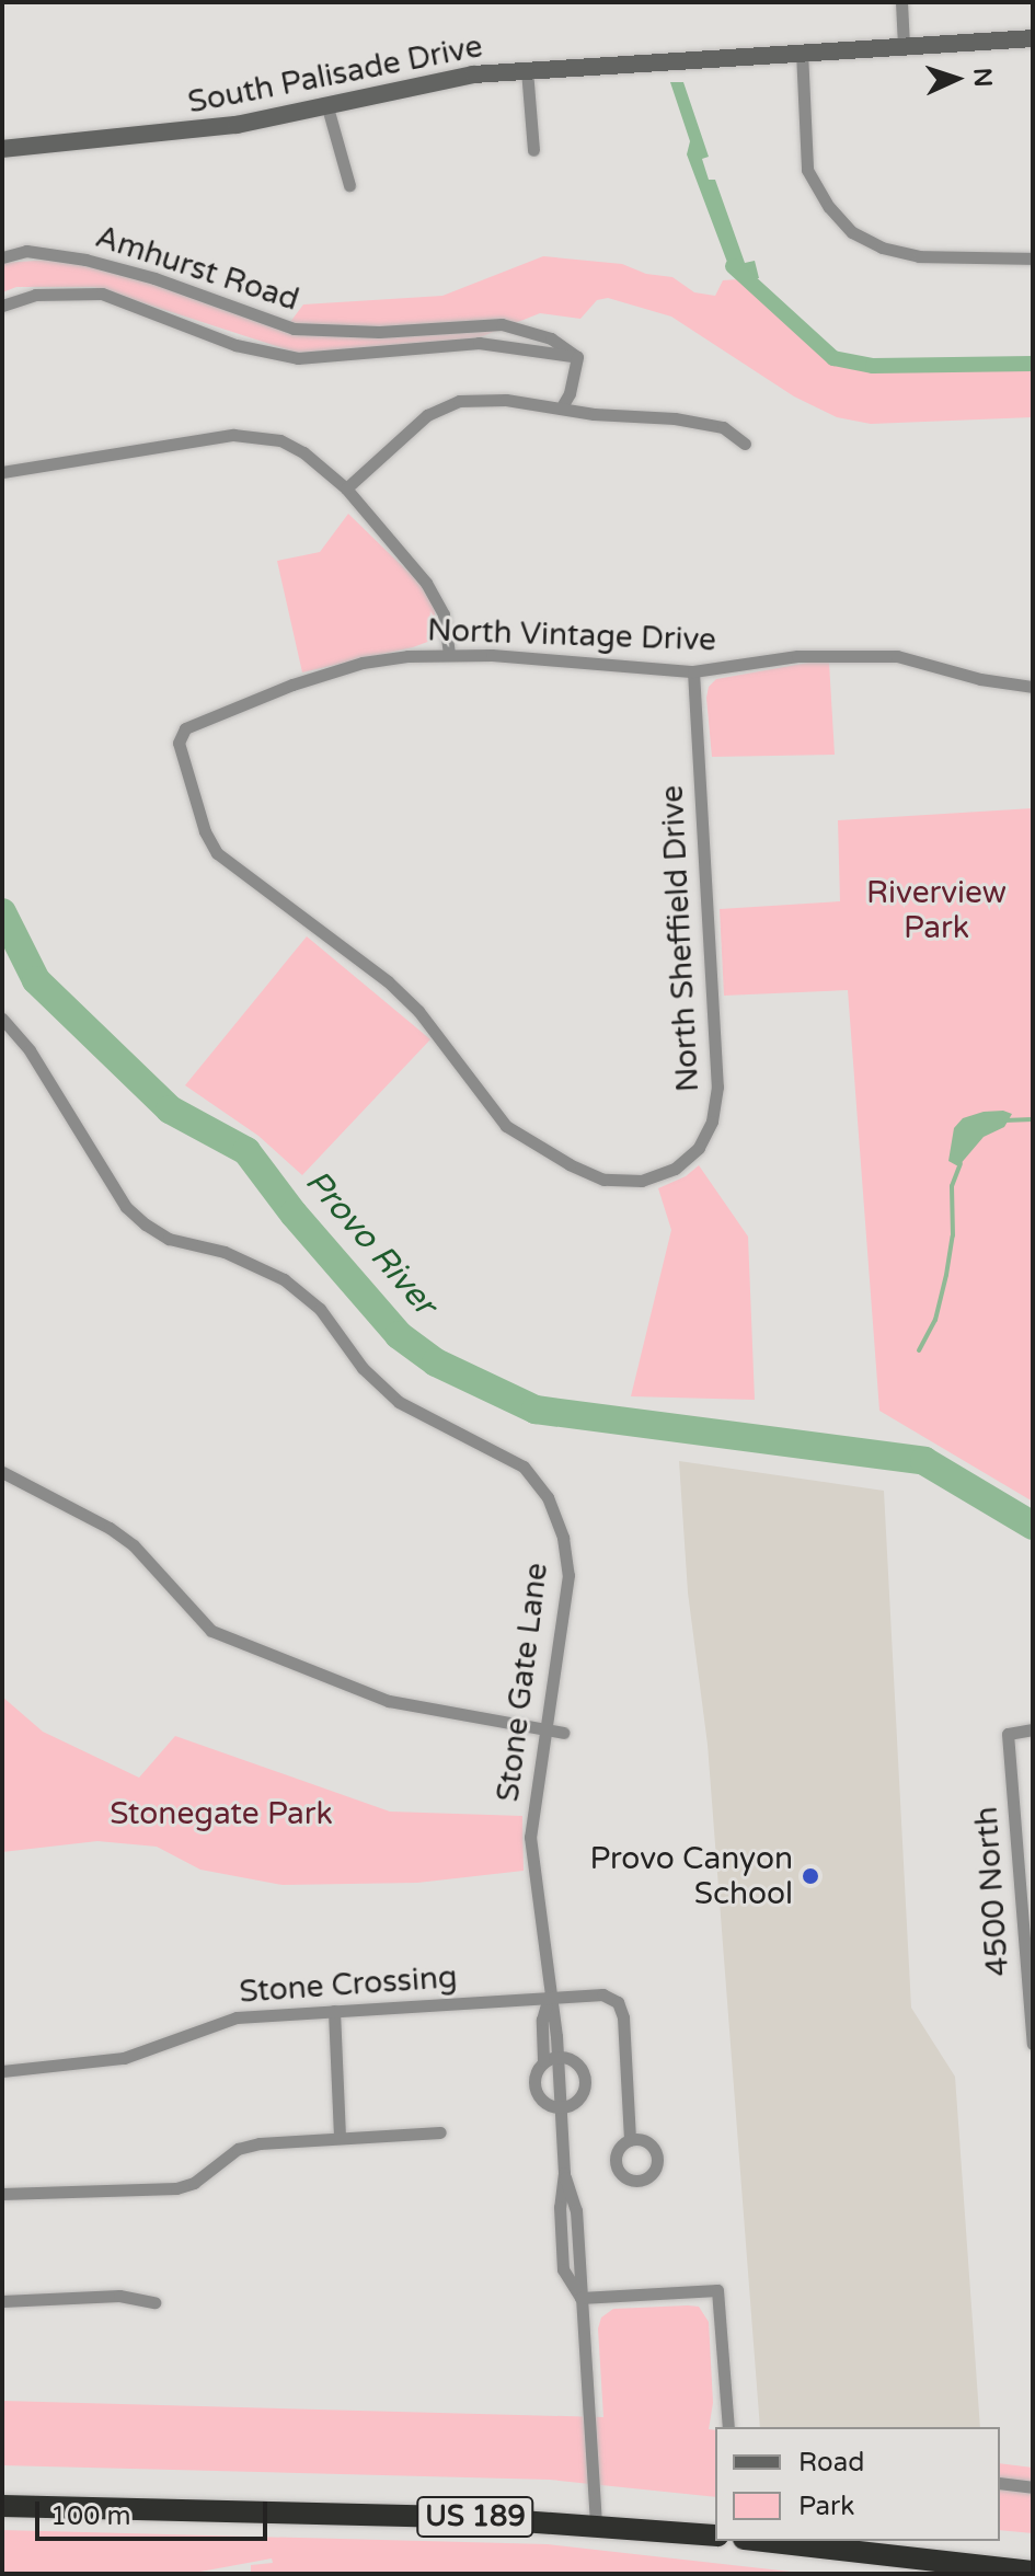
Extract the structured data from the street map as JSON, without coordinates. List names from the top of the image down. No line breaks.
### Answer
{"streets":{"highway":["US 189"],"street":["South Palisade Drive","Amhurst Road","North Vintage Drive","North Sheffield Drive","Stone Gate Lane","4500 North","Stone Crossing"]},"crossings":[["North Vintage Drive","North Sheffield Drive"],["Stone Gate Lane","Stone Crossing"],["Stone Gate Lane","US 189"]],"water":["Provo River"],"parks":["Riverview Park","Stonegate Park"],"places":["Provo Canyon School"],"legend":["Road","Park"],"scale_bar":"100 m","north":"right"}
